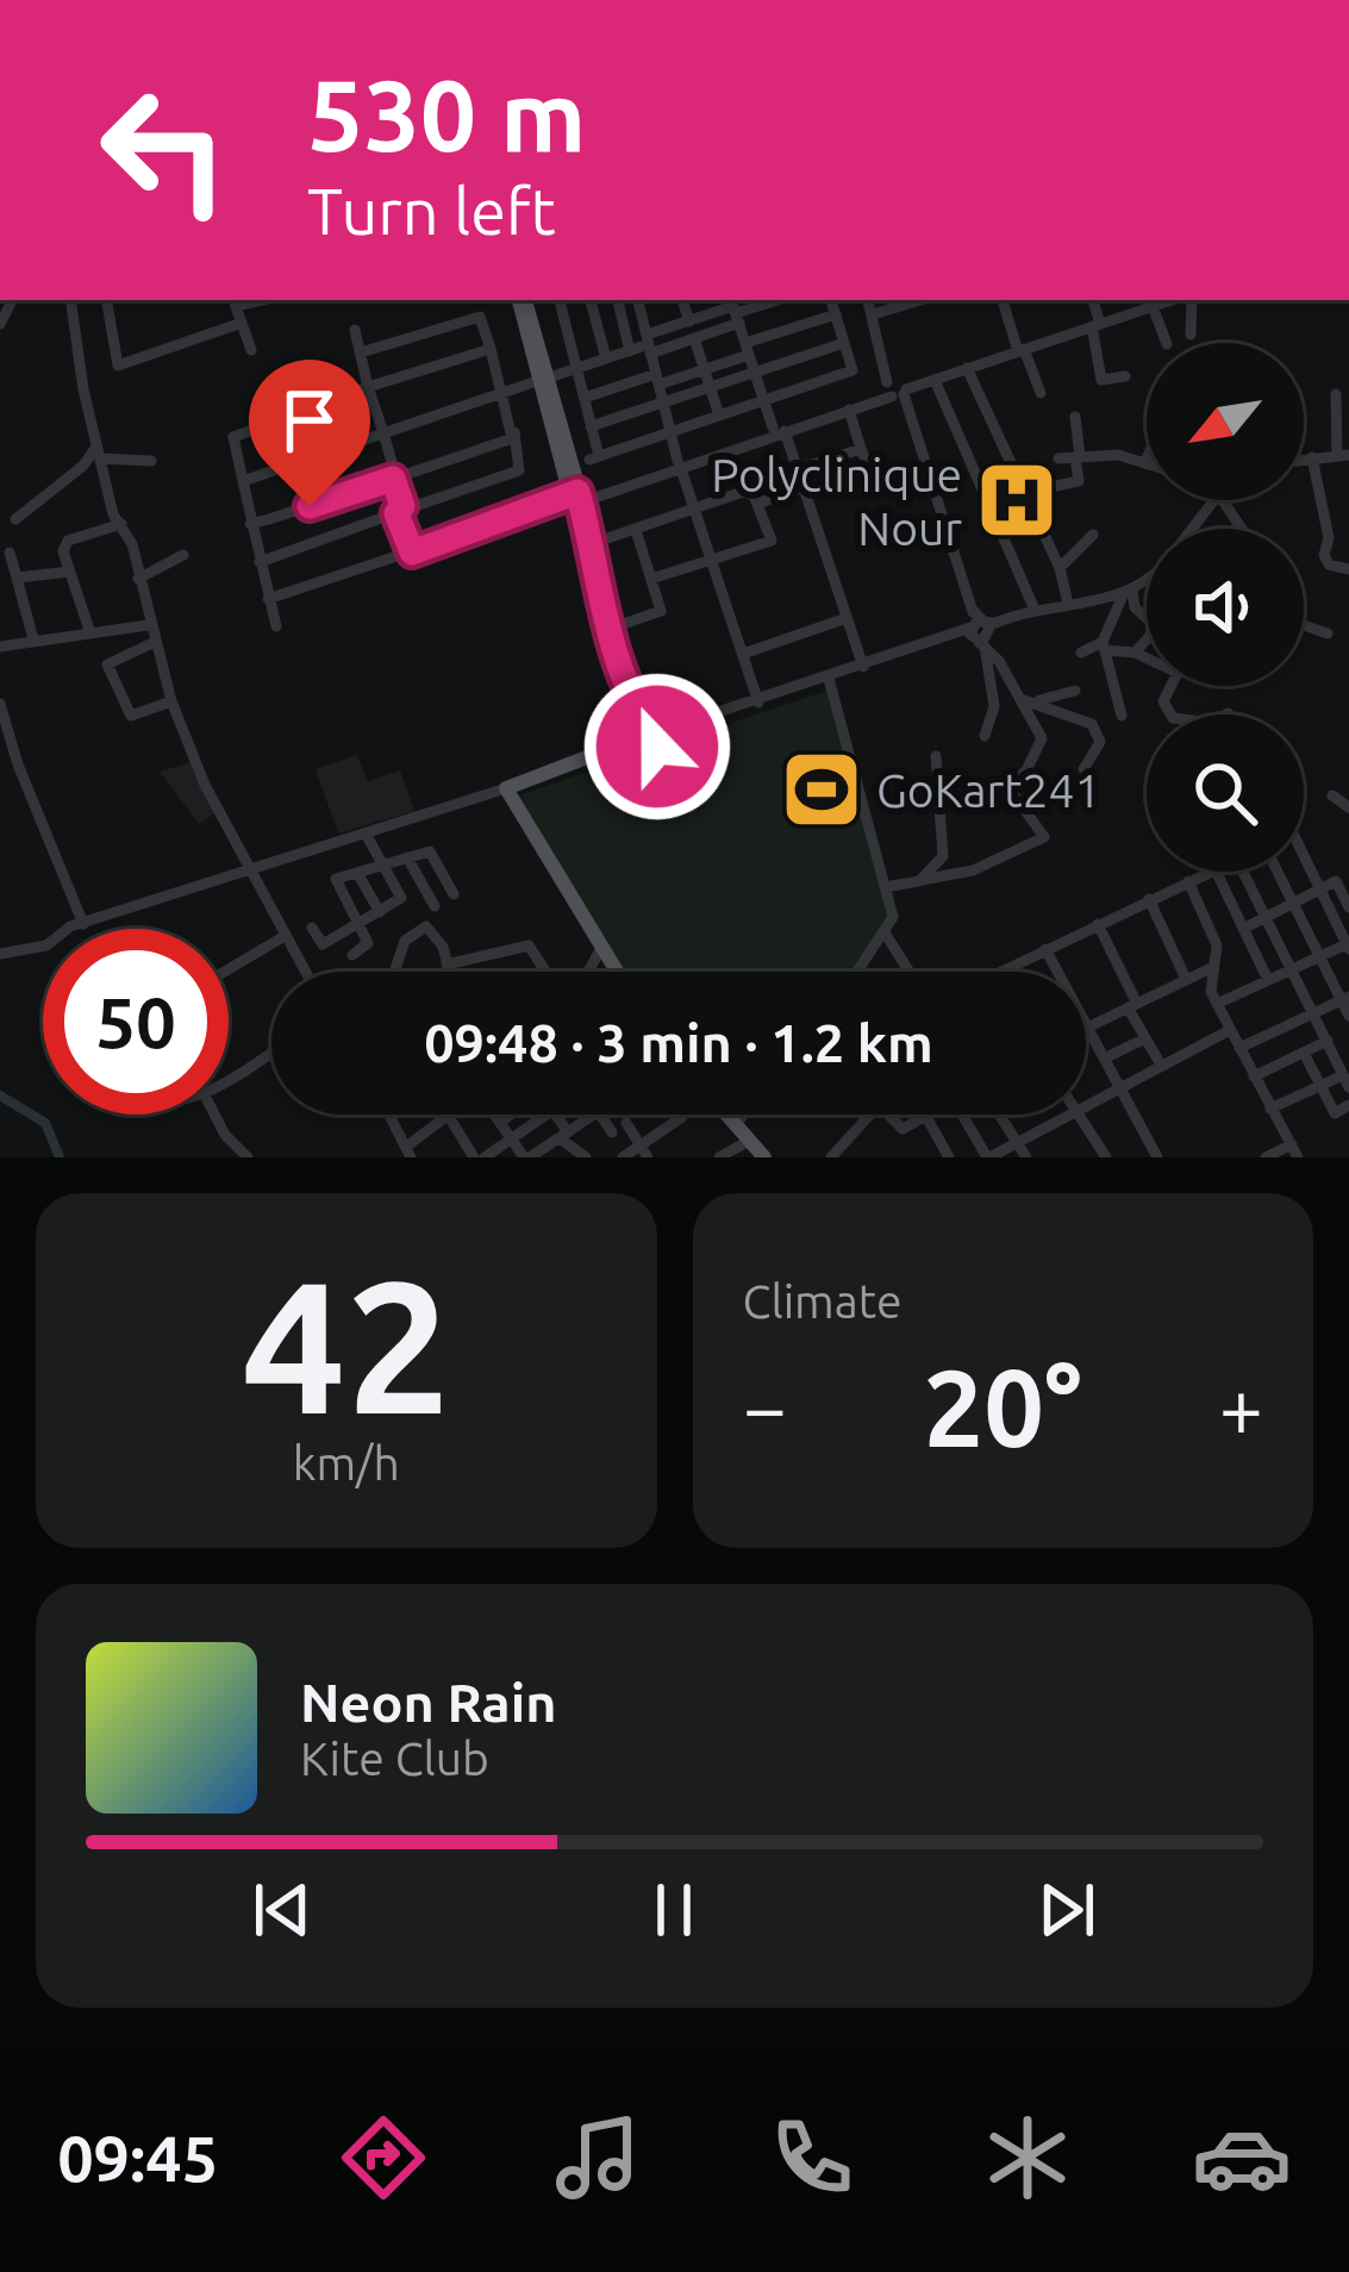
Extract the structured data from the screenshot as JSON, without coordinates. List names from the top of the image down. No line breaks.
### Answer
{"places":{"hospital":["Polyclinique Nour"],"sports":["GoKart241"]},"north":"bottom left","page":{"turn":["530 m","Turn left"],"limit":"50","trip":"09:48 · 3 min · 1.2 km","tile":[["42","km/h"],"Climate"],"heat":["−","20°","+"],"song":["Neon Rain","Kite Club"],"tabs":"09:45"}}
